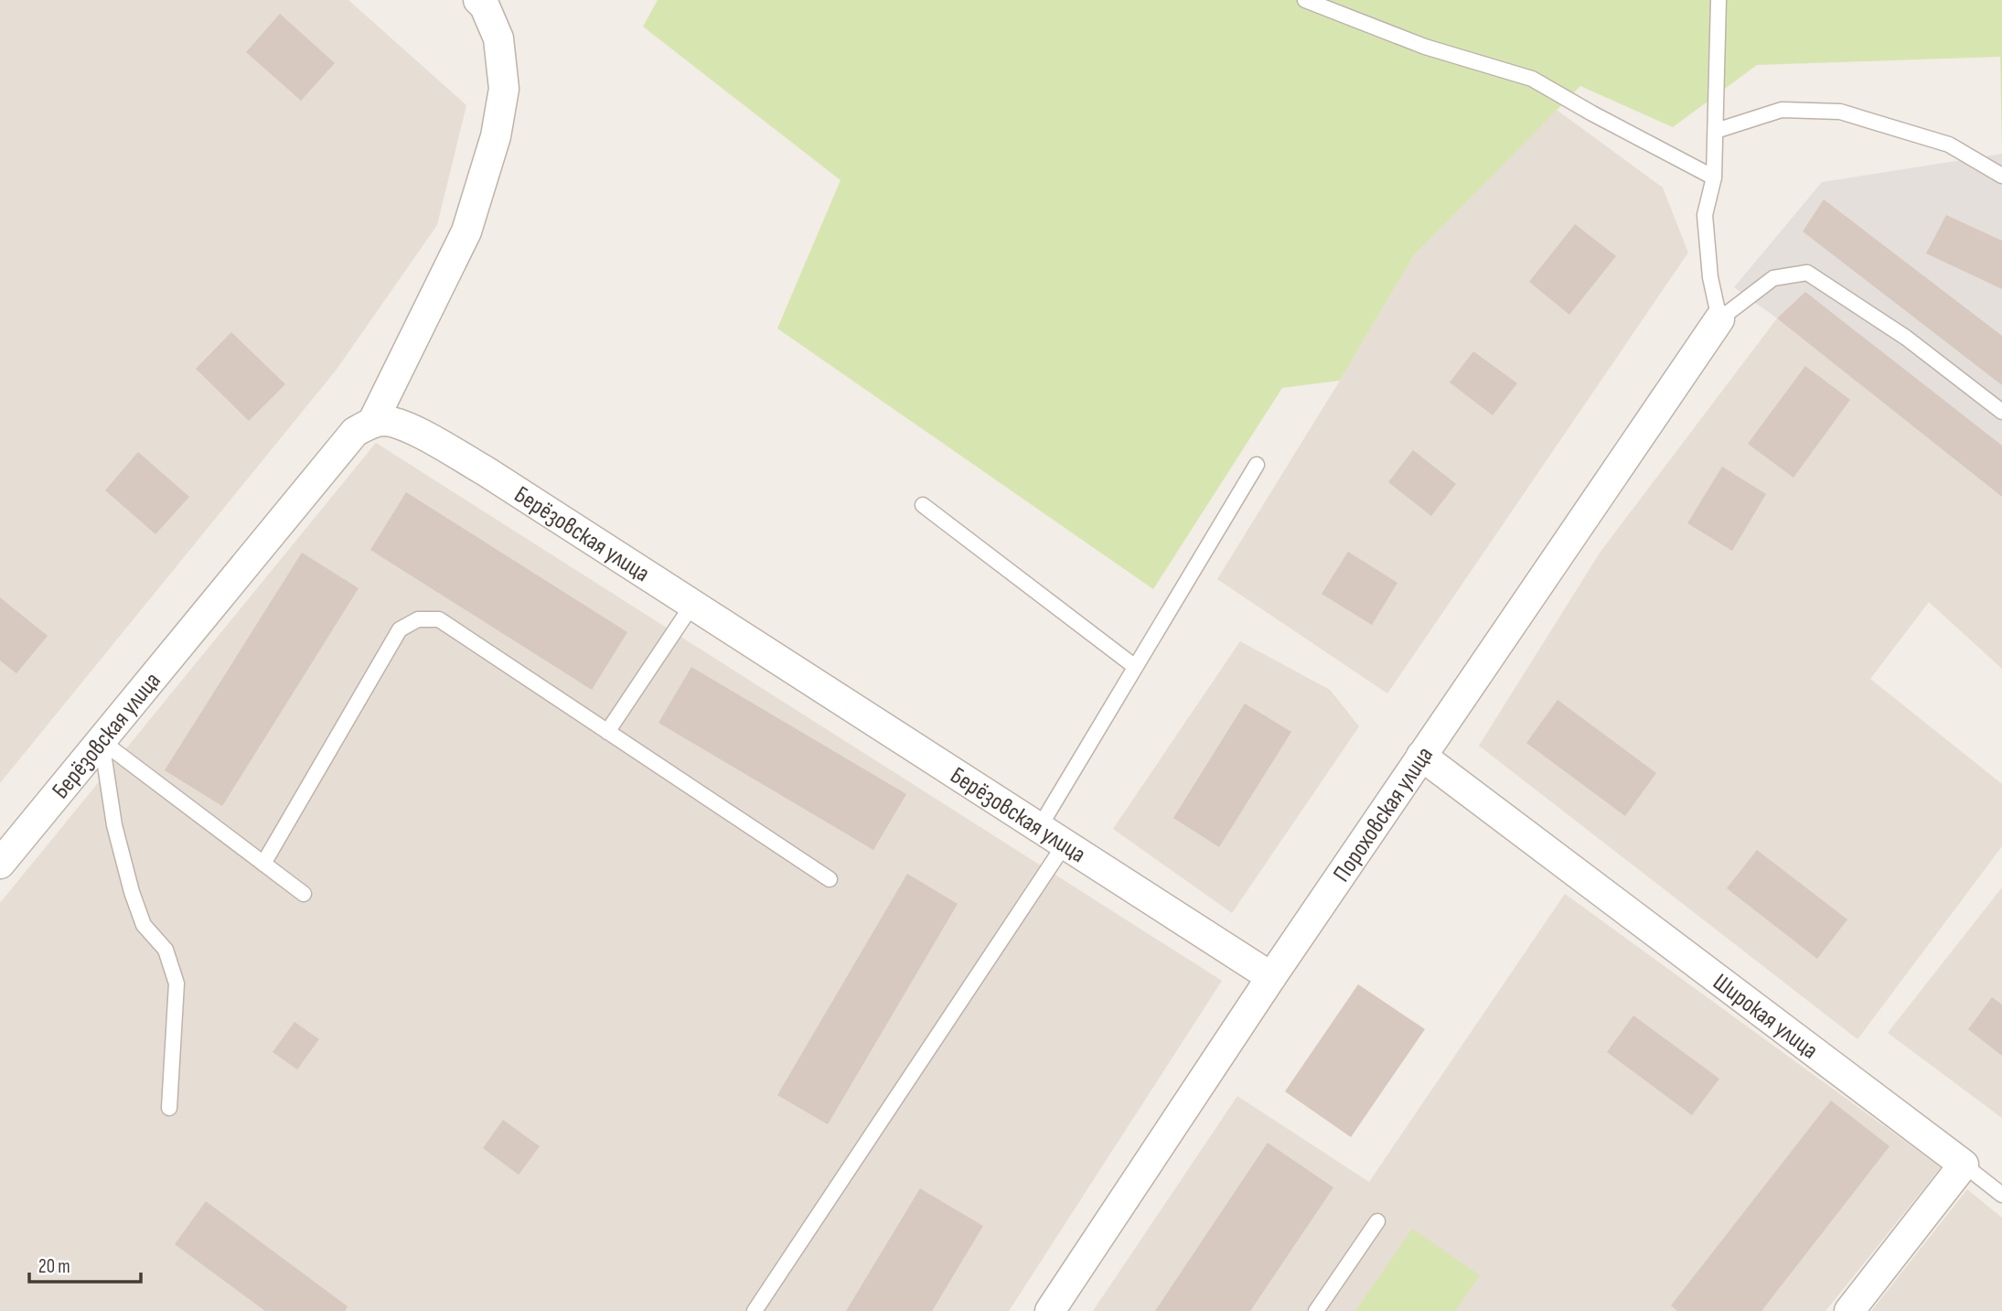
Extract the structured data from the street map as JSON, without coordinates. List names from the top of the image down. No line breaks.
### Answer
{"streets":{"street":["Берёзовская улица","Пороховская улица","Широкая улица"]},"crossings":[["Берёзовская улица","Пороховская улица"],["Пороховская улица","Широкая улица"]],"scale_bar":"20 m"}
